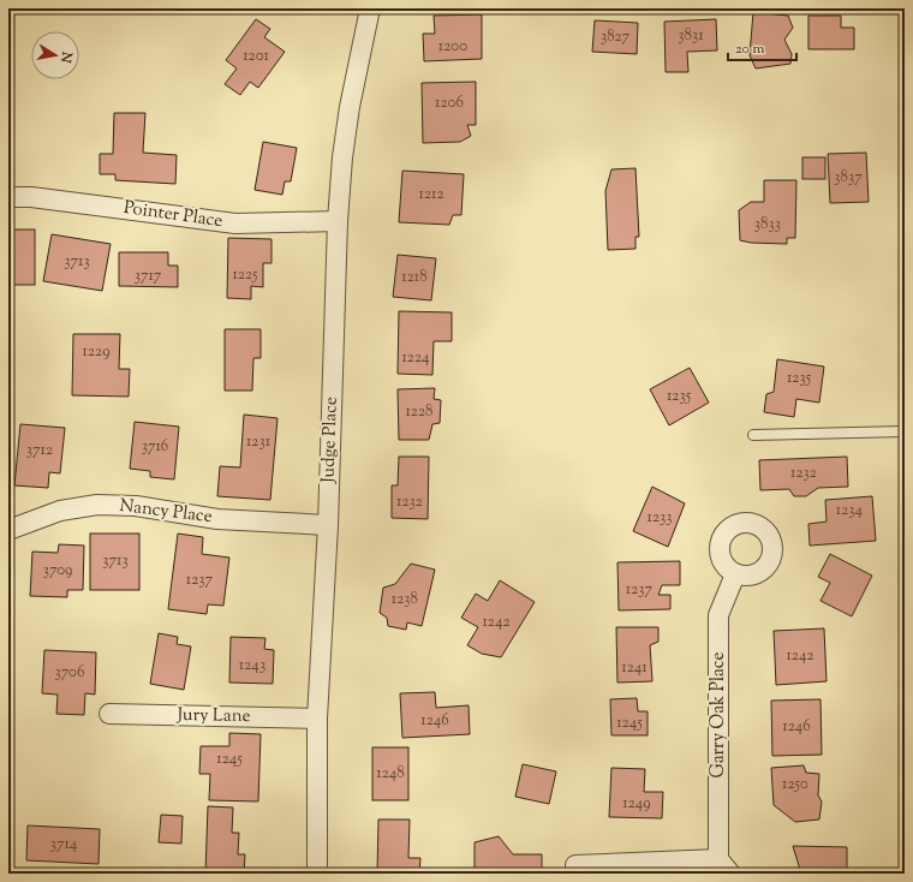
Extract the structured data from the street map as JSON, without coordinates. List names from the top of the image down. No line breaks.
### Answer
{"streets":{"street":["Pointer Place","Judge Place","Nancy Place","Garry Oak Place","Jury Lane"]},"crossings":[["Pointer Place","Judge Place"],["Judge Place","Nancy Place"],["Judge Place","Jury Lane"]],"house_numbers":["3831","3827","1200","1201","1206","3837","1212","3833","3713","1225","3717","1218","1229","1224","1235","1235","1228","1231","3716","3712","1232","1232","1234","1233","3713","3709","1237","1237","1238","1242","1242","1243","1241","3706","1246","1245","1246","1245","1248","1250","1249","3714"],"scale_bar":"20 m","north":"right"}
